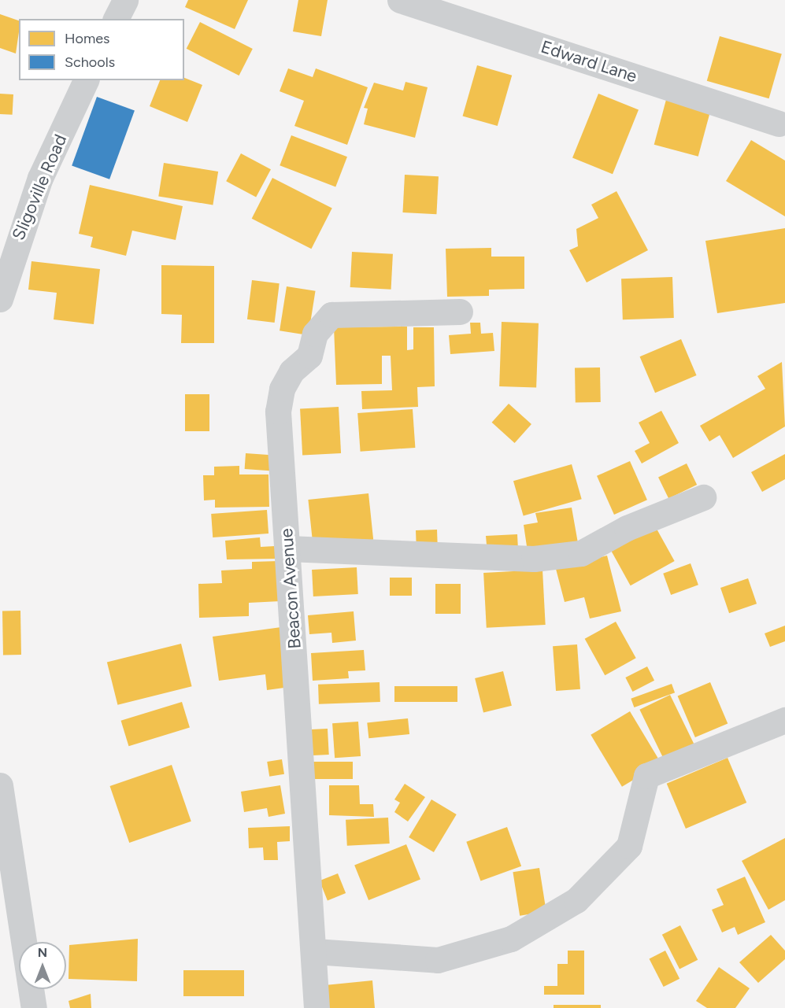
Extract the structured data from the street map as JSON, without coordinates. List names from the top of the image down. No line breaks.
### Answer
{"streets":{"street":["Edward Lane","Sligoville Road","Beacon Avenue"]},"legend":["Homes","Schools"],"north":"top"}
